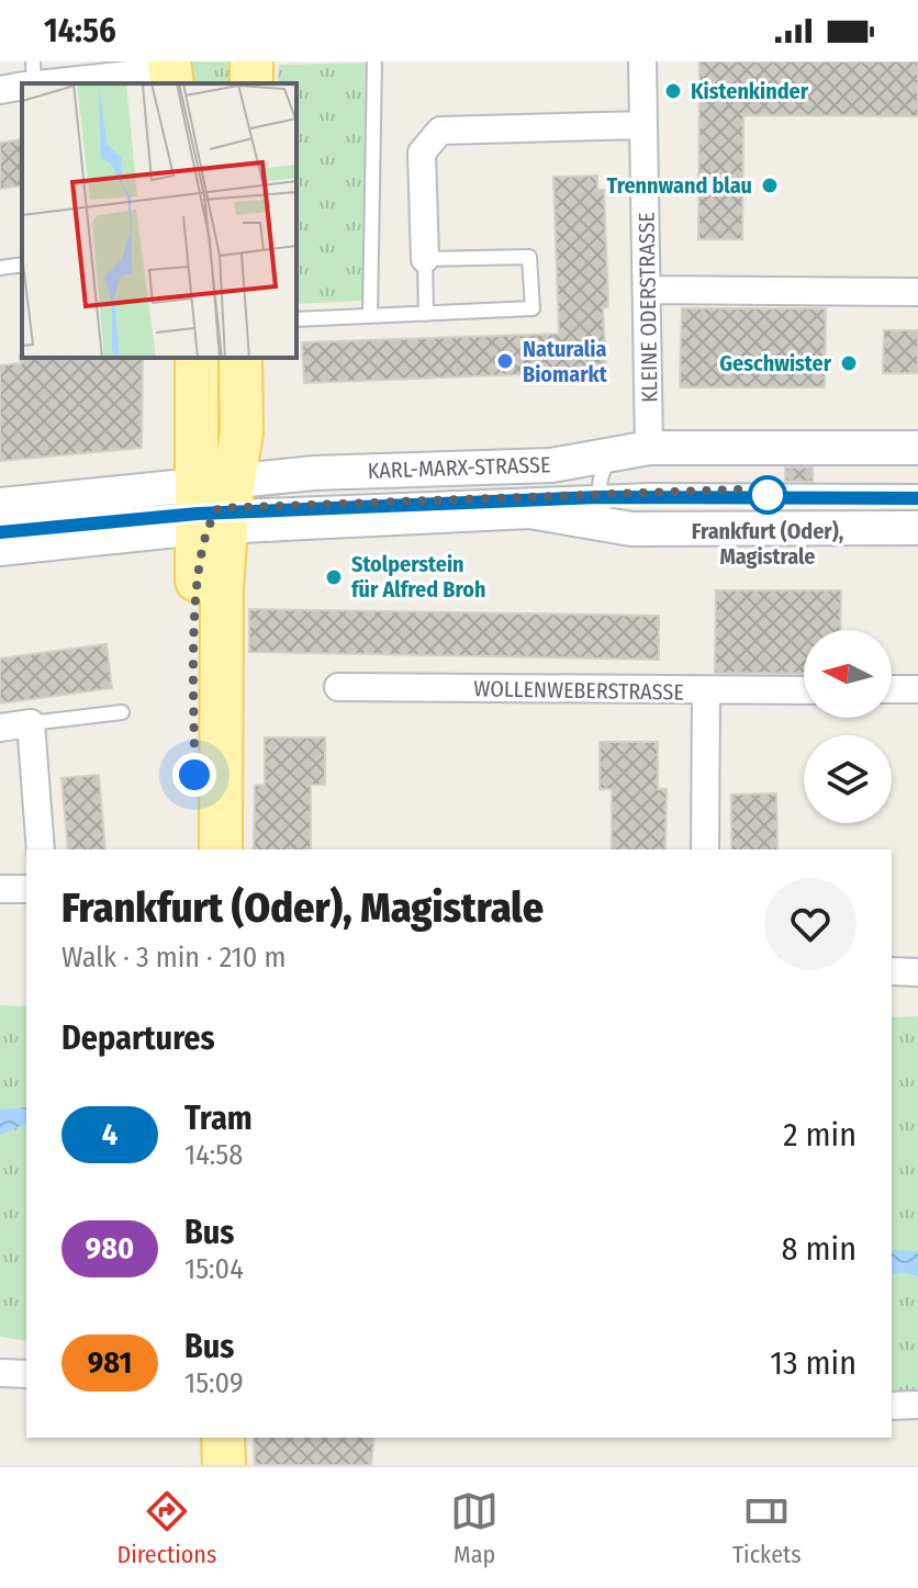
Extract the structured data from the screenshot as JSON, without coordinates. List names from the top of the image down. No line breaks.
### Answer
{"streets":{"street":["KLEINE ODERSTRASSE","KARL-MARX-STRASSE","WOLLENWEBERSTRASSE"]},"crossings":[["KLEINE ODERSTRASSE","KARL-MARX-STRASSE"]],"places":["Kistenkinder","Trennwand blau","Naturalia Biomarkt","Geschwister","Frankfurt (Oder), Magistrale","Stolperstein für Alfred Broh"],"lines":["tram line 4"],"north":"left","page":{"status":"14:56","heading":[["Frankfurt (Oder), Magistrale","Walk · 3 min · 210 m"],"Departures"],"list":[{"mark":"4","name":"Tram","note":"14:58","value":"2 min"},{"mark":"980","name":"Bus","note":"15:04","value":"8 min"},{"mark":"981","name":"Bus","note":"15:09","value":"13 min"}],"tabs":["Directions","Map","Tickets"]}}
